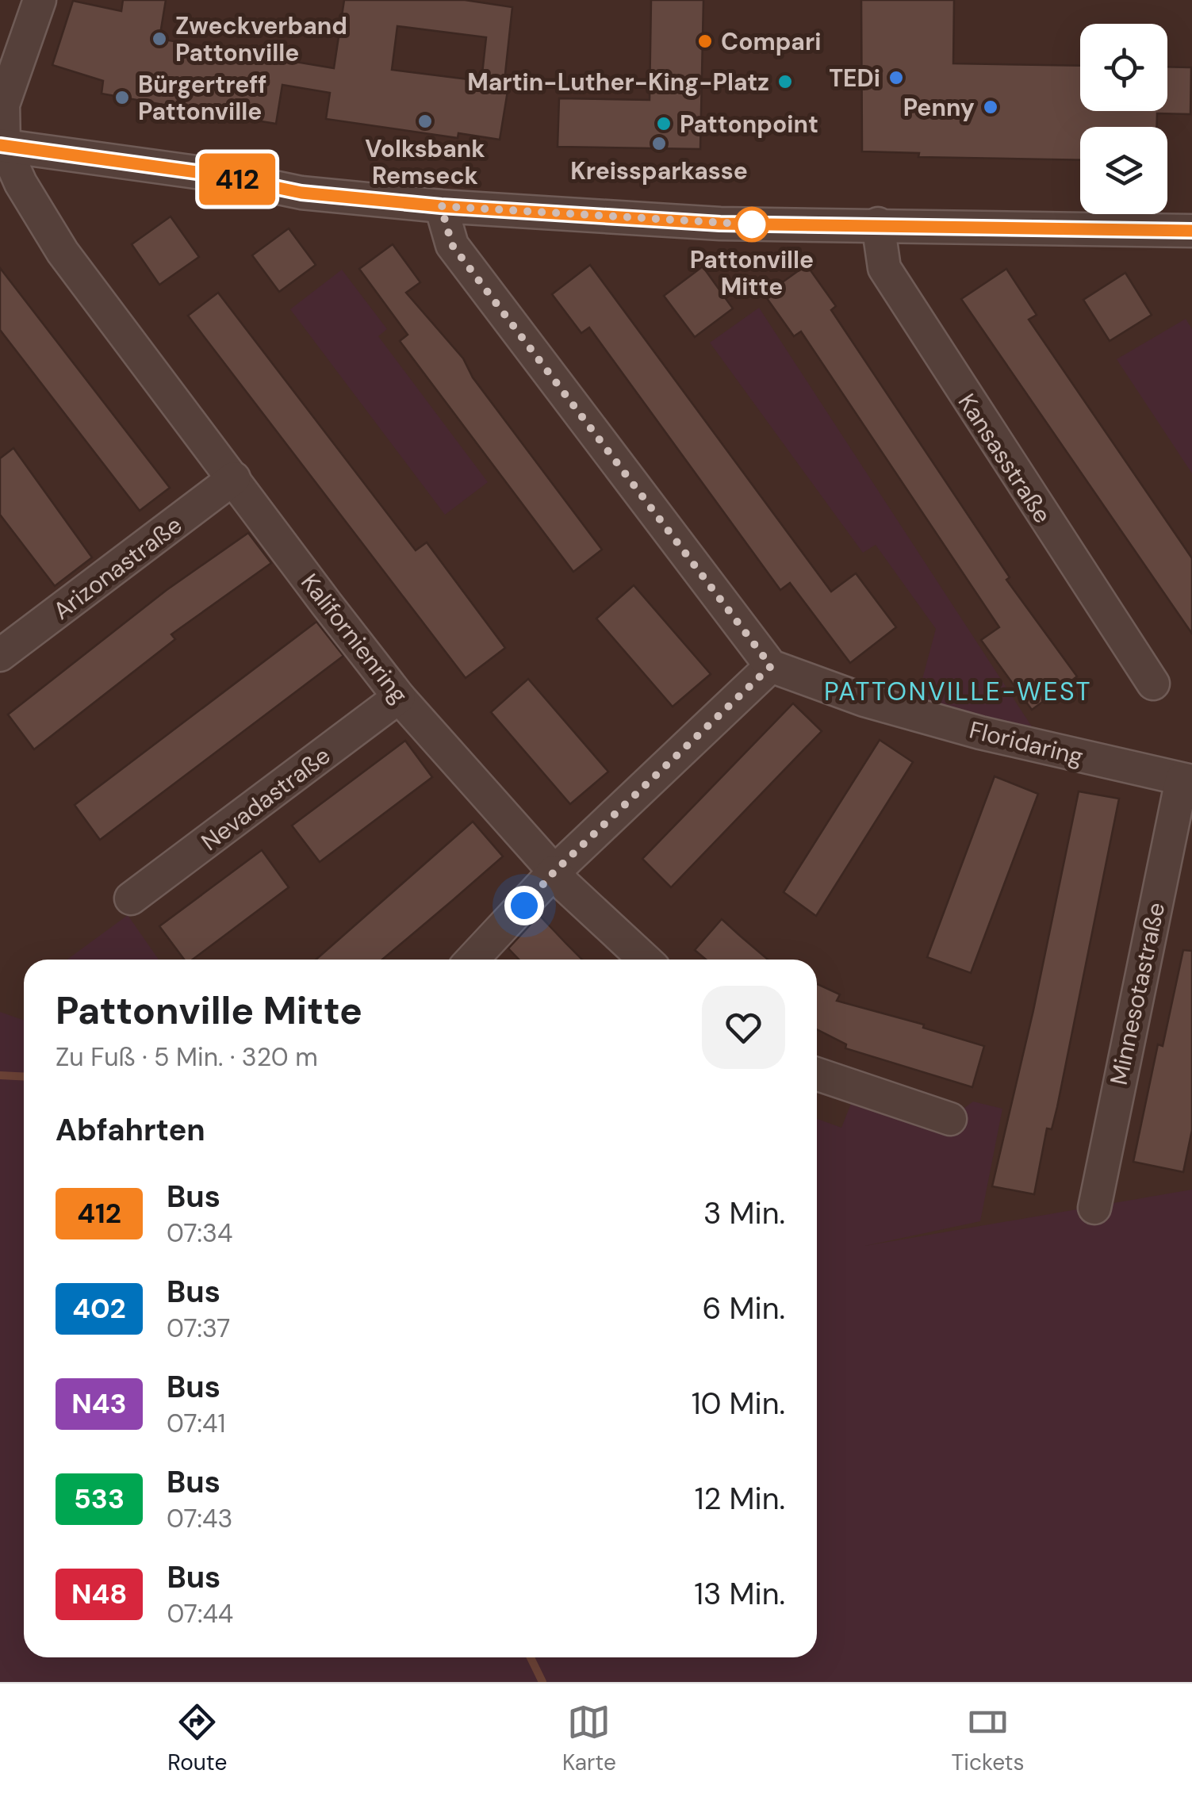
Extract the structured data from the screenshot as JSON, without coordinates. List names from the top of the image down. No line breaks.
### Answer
{"streets":{"street":["Kansasstraße","Arizonastraße","Kalifornienring","Floridaring","Nevadastraße","Minnesotastraße"]},"crossings":[["Arizonastraße","Kalifornienring"],["Kalifornienring","Nevadastraße"],["Floridaring","Minnesotastraße"]],"districts":["PATTONVILLE-WEST"],"places":["Zweckverband Pattonville","Compari","TEDi","Martin-Luther-King-Platz","Bürgertreff Pattonville","Penny","Volksbank Remseck","Pattonpoint","Kreissparkasse","Pattonville Mitte"],"lines":["bus line 412"],"page":{"on_map":"412","heading":[["Pattonville Mitte","Zu Fuß · 5 Min. · 320 m"],"Abfahrten"],"list":[{"mark":"412","name":"Bus","note":"07:34","value":"3 Min."},{"mark":"402","name":"Bus","note":"07:37","value":"6 Min."},{"mark":"N43","name":"Bus","note":"07:41","value":"10 Min."},{"mark":"533","name":"Bus","note":"07:43","value":"12 Min."},{"mark":"N48","name":"Bus","note":"07:44","value":"13 Min."}],"tabs":["Route","Karte","Tickets"]}}
